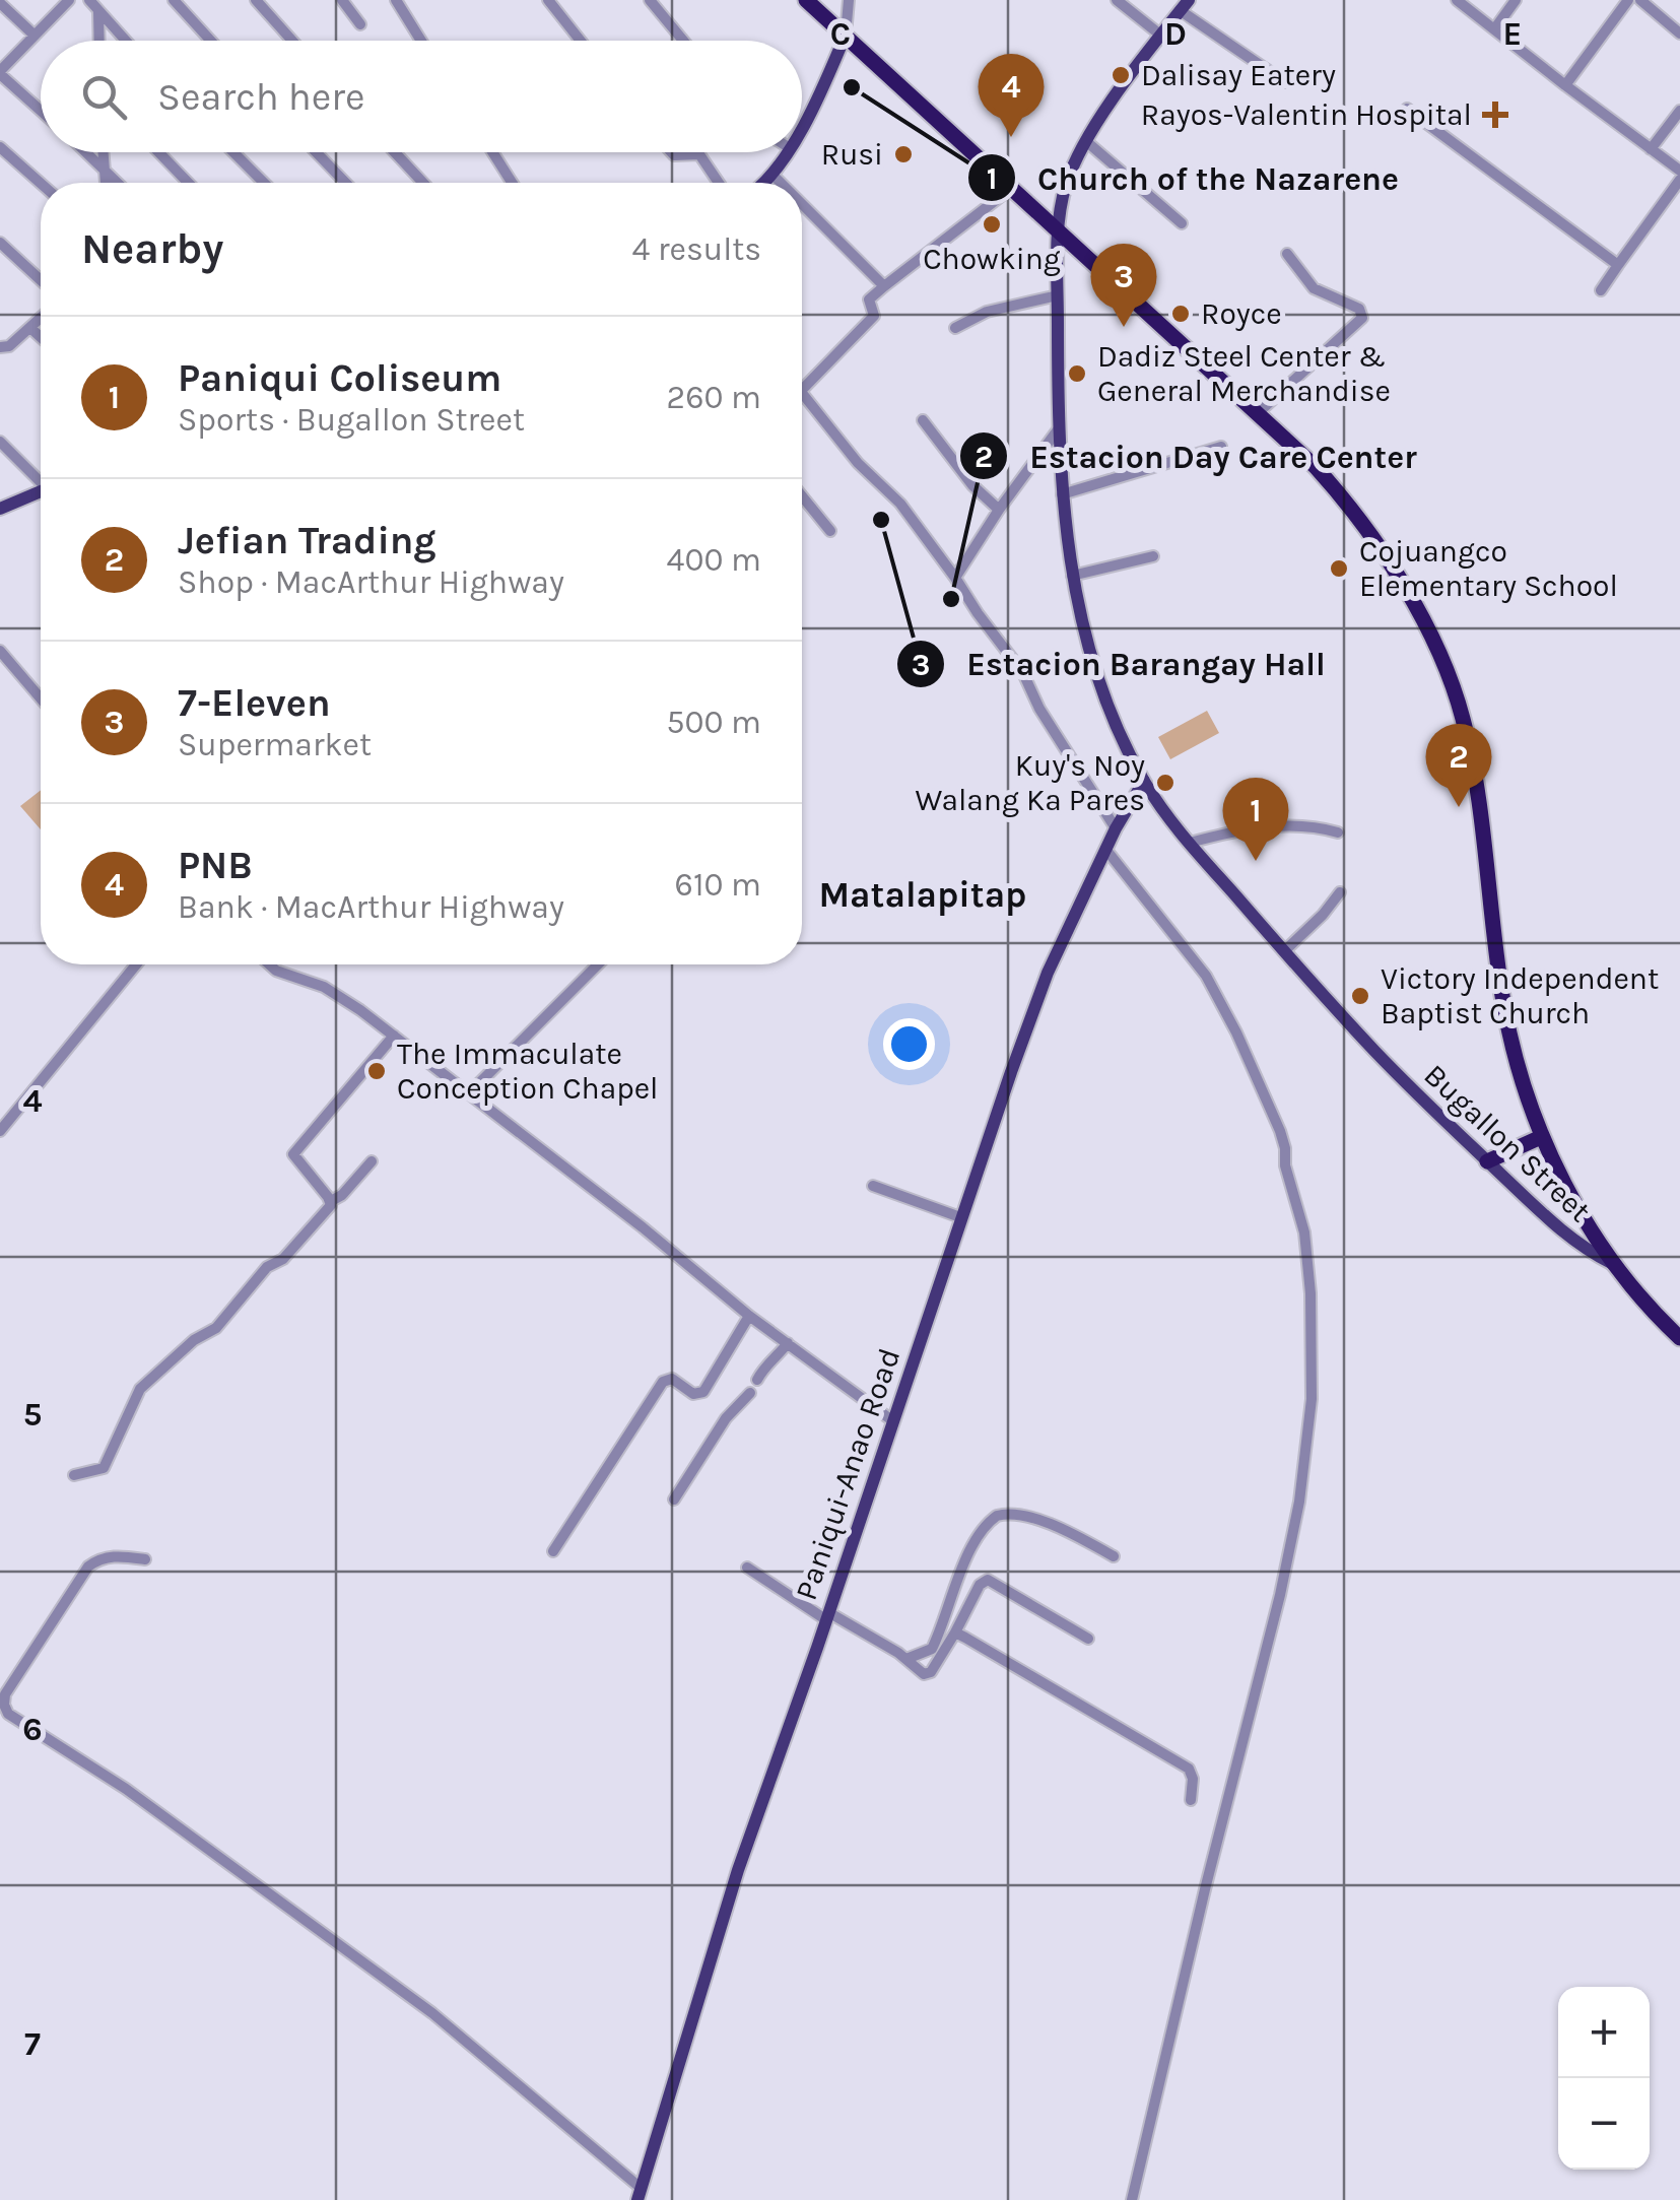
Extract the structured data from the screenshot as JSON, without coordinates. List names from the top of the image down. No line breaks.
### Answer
{"streets":{"main road":["Bugallon Street","Paniqui-Anao Road"]},"crossings":[["Bugallon Street","Paniqui-Anao Road"]],"districts":["Matalapitap"],"places":{"other":["Dalisay Eatery","Church of the Nazarene","Rusi","Chowking","Royce","Dadiz Steel Center & General Merchandise","Estacion Barangay Hall","Cojuangco Elementary School","Estacion Day Care Center","Kuy's Noy Walang Ka Pares","Victory Independent Baptist Church","The Immaculate Conception Chapel"],"health":["Rayos-Valentin Hospital"]},"page":{"search":"Search here","pins":["4","3","2","1"],"heading":["Nearby","4 results"],"list":[{"mark":"1","name":"Paniqui Coliseum","note":"Sports · Bugallon Street","value":"260 m"},{"mark":"2","name":"Jefian Trading","note":"Shop · MacArthur Highway","value":"400 m"},{"mark":"3","name":"7-Eleven","note":"Supermarket","value":"500 m"},{"mark":"4","name":"PNB","note":"Bank · MacArthur Highway","value":"610 m"}],"map_buttons":["+","−"]},"grid":{"columns":["C","D","E"],"rows":["4","5","6","7"]}}
